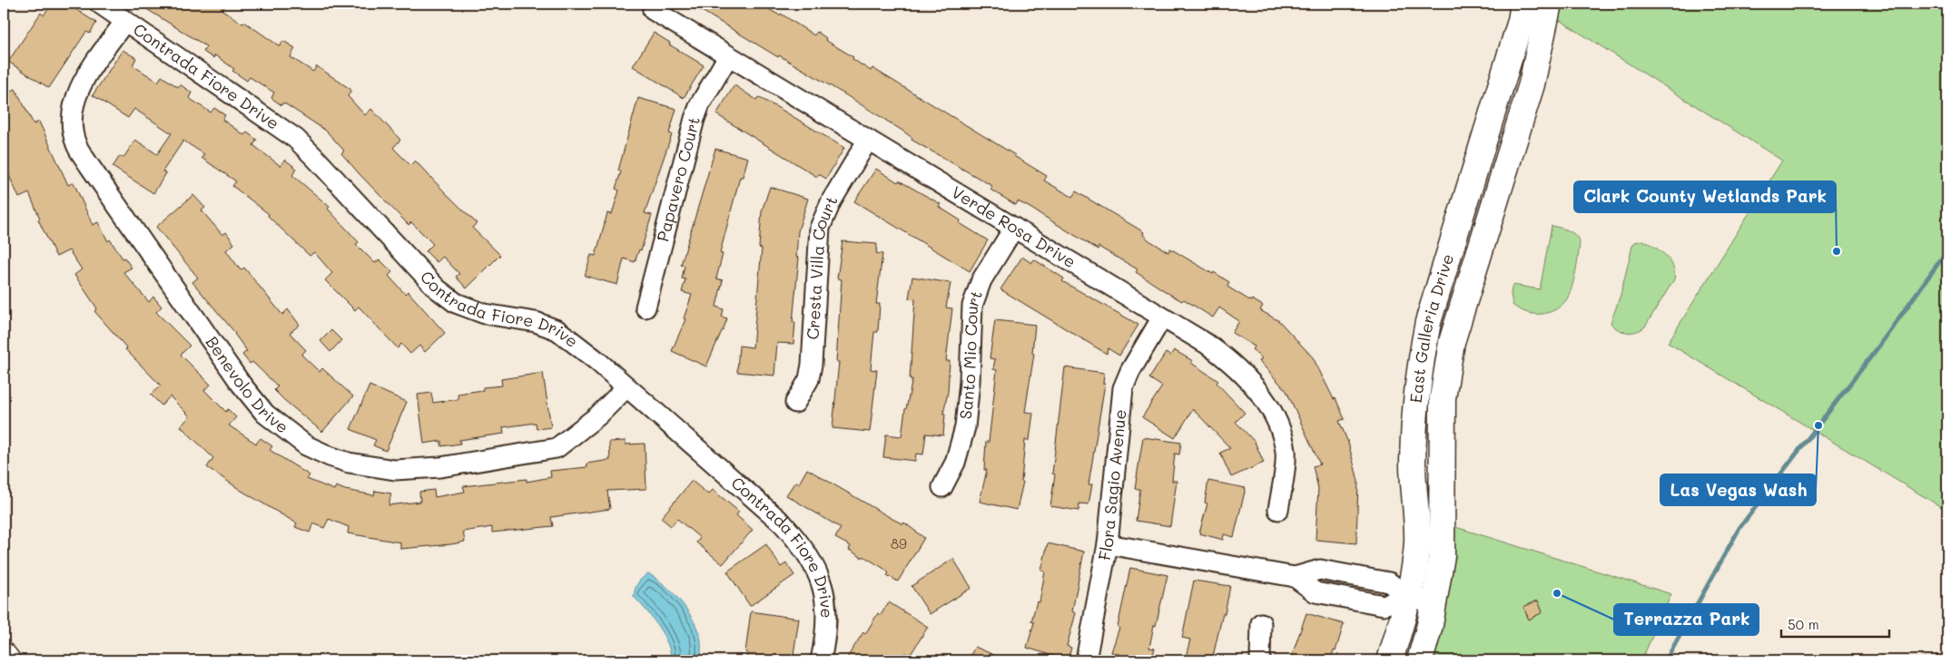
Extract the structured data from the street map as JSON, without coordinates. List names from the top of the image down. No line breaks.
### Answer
{"streets":{"main road":["East Galleria Drive"],"street":["Contrada Fiore Drive","Papavero Court","Verde Rosa Drive","Cresta Villa Court","Santo Mio Court","Benevolo Drive","Flora Sagio Avenue"]},"crossings":[["Contrada Fiore Drive","Benevolo Drive"],["Papavero Court","Verde Rosa Drive"],["Verde Rosa Drive","Cresta Villa Court"],["Verde Rosa Drive","Santo Mio Court"],["Verde Rosa Drive","Flora Sagio Avenue"]],"places":["Clark County Wetlands Park","Las Vegas Wash","Terrazza Park"],"house_numbers":["89"],"scale_bar":"50 m"}
